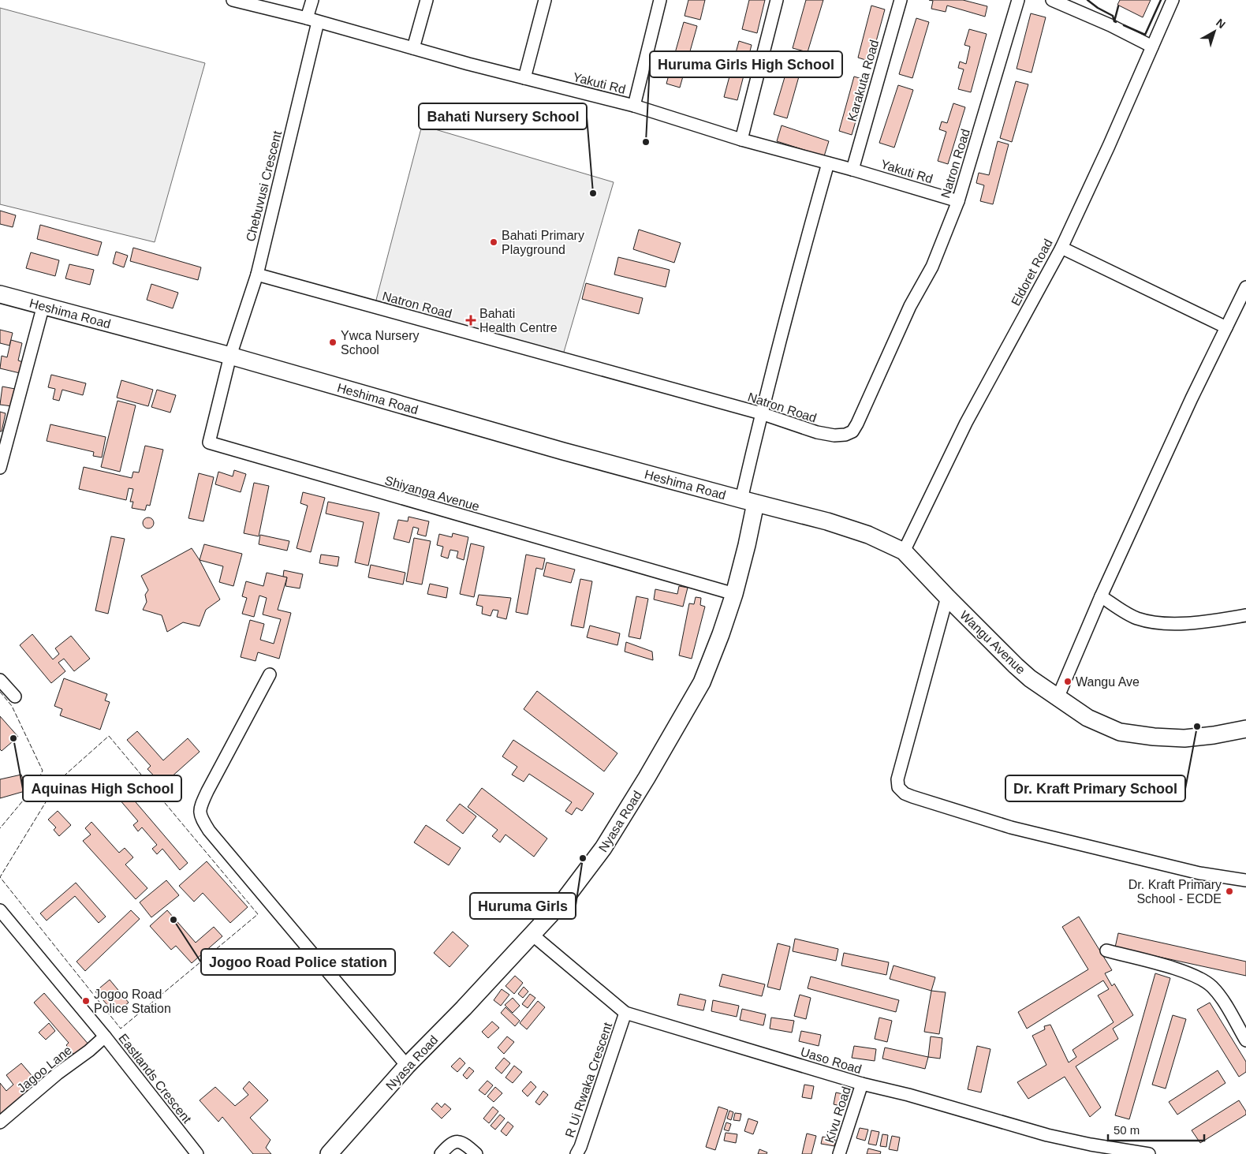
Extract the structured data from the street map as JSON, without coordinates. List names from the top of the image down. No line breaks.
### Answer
{"streets":{"street":["Karakuta Road","Yakuti Rd","Natron Road","Chebuvusi Crescent","Eldoret Road","Heshima Road","Shiyanga Avenue","Wangu Avenue","Nyasa Road","Uaso Road","Jagoo Lane","Eastlands Crescent","R Ui Rwaka Crescent","Kivu Road"]},"crossings":[["Karakuta Road","Yakuti Rd"],["Yakuti Rd","Natron Road"],["Yakuti Rd","Chebuvusi Crescent"],["Natron Road","Chebuvusi Crescent"],["Chebuvusi Crescent","Heshima Road"],["Chebuvusi Crescent","Shiyanga Avenue"],["Eldoret Road","Wangu Avenue"],["Heshima Road","Shiyanga Avenue"],["Heshima Road","Wangu Avenue"],["Heshima Road","Nyasa Road"],["Shiyanga Avenue","Nyasa Road"],["Wangu Avenue","Nyasa Road"],["Nyasa Road","Uaso Road"],["Uaso Road","R Ui Rwaka Crescent"],["Uaso Road","Kivu Road"],["Jagoo Lane","Eastlands Crescent"]],"places":{"other":["Huruma Girls High School","Bahati Nursery School","Bahati Primary Playground","Ywca Nursery School","Wangu Ave","Dr. Kraft Primary School","Aquinas High School","Huruma Girls","Dr. Kraft Primary School - ECDE","Jogoo Road Police station","Jogoo Road Police Station"],"health":["Bahati Health Centre"]},"scale_bar":"50 m","north":"top right"}
